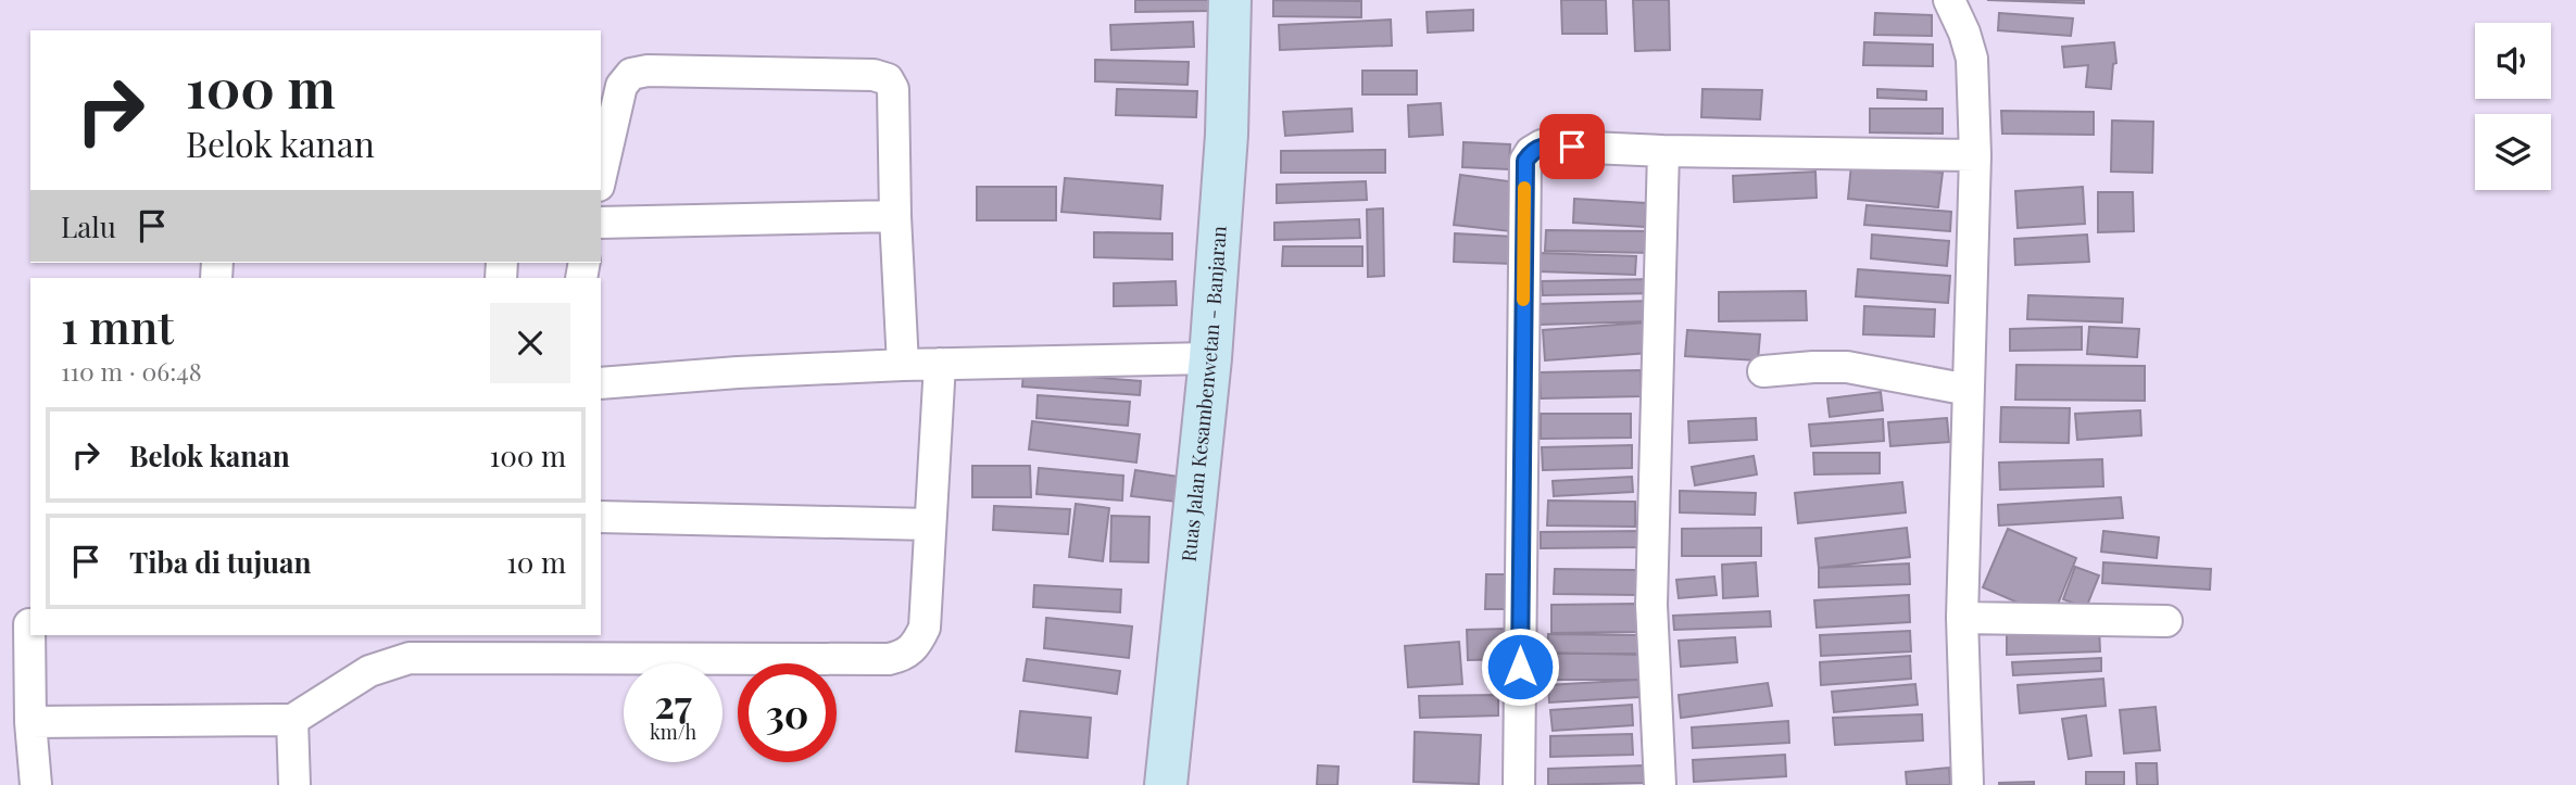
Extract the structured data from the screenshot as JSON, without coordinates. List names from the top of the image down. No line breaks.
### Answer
{"streets":{"main road":["Ruas Jalan Kesambenwetan - Banjaran"]},"page":{"turn":["100 m","Belok kanan"],"then":"Lalu","heading":["1 mnt","110 m · 06:48"],"list":[{"name":"Belok kanan","value":"100 m"},{"name":"Tiba di tujuan","value":"10 m"}],"speed":"27 km/h","limit":"30"}}
